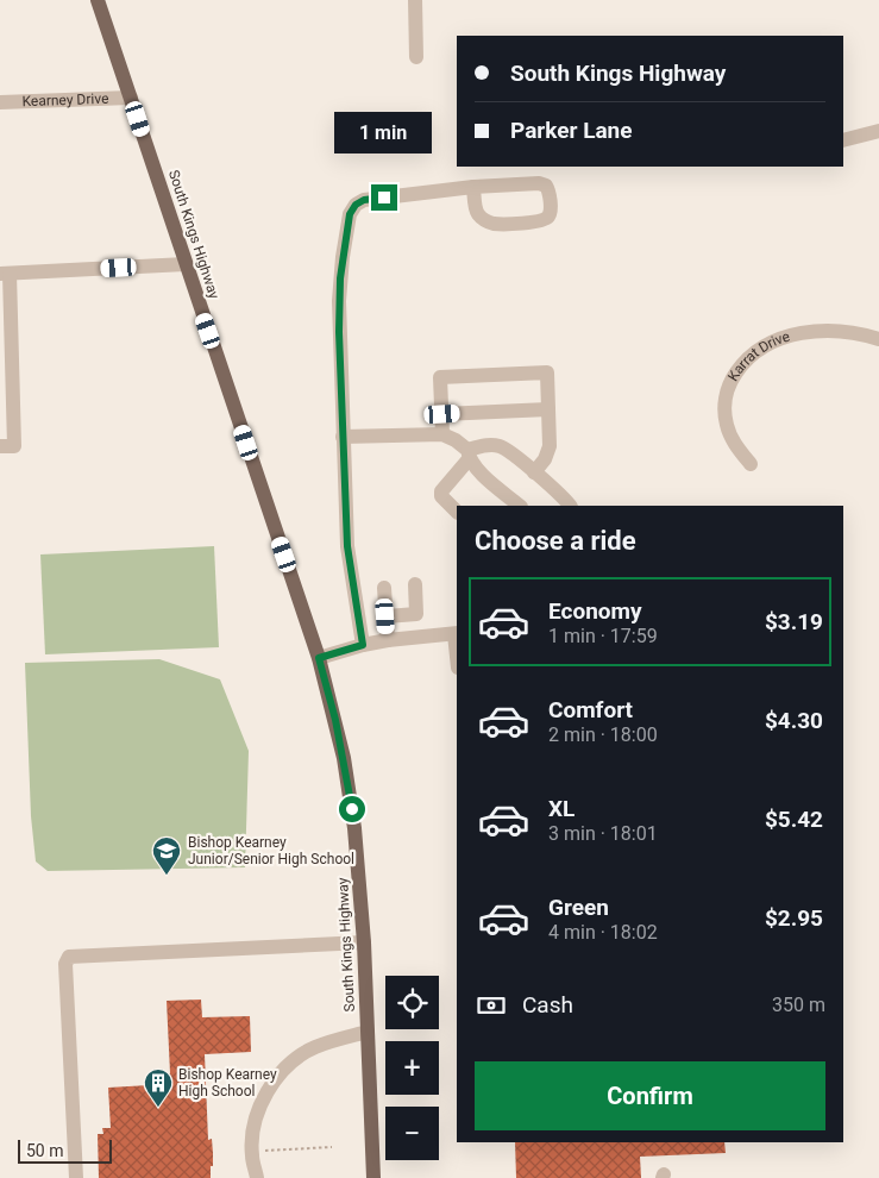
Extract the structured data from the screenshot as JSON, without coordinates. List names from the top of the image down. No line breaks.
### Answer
{"streets":{"main road":["South Kings Highway"],"street":["Kearney Drive","Karrat Drive"]},"crossings":[["Kearney Drive","South Kings Highway"]],"places":{"school or university":["Bishop Kearney Junior/Senior High School"],"building":["Bishop Kearney High School"]},"scale_bar":"50 m","page":{"banner":["South Kings Highway","Parker Lane"],"bubble":"1 min","heading":"Choose a ride","list":[{"name":"Economy","note":"1 min · 17:59","value":"$3.19"},{"name":"Comfort","note":"2 min · 18:00","value":"$4.30"},{"name":"XL","note":"3 min · 18:01","value":"$5.42"},{"name":"Green","note":"4 min · 18:02","value":"$2.95"}],"pay":["Cash","350 m"],"map_buttons":["+","−"],"buttons":"Confirm","scale":"50 m"}}
